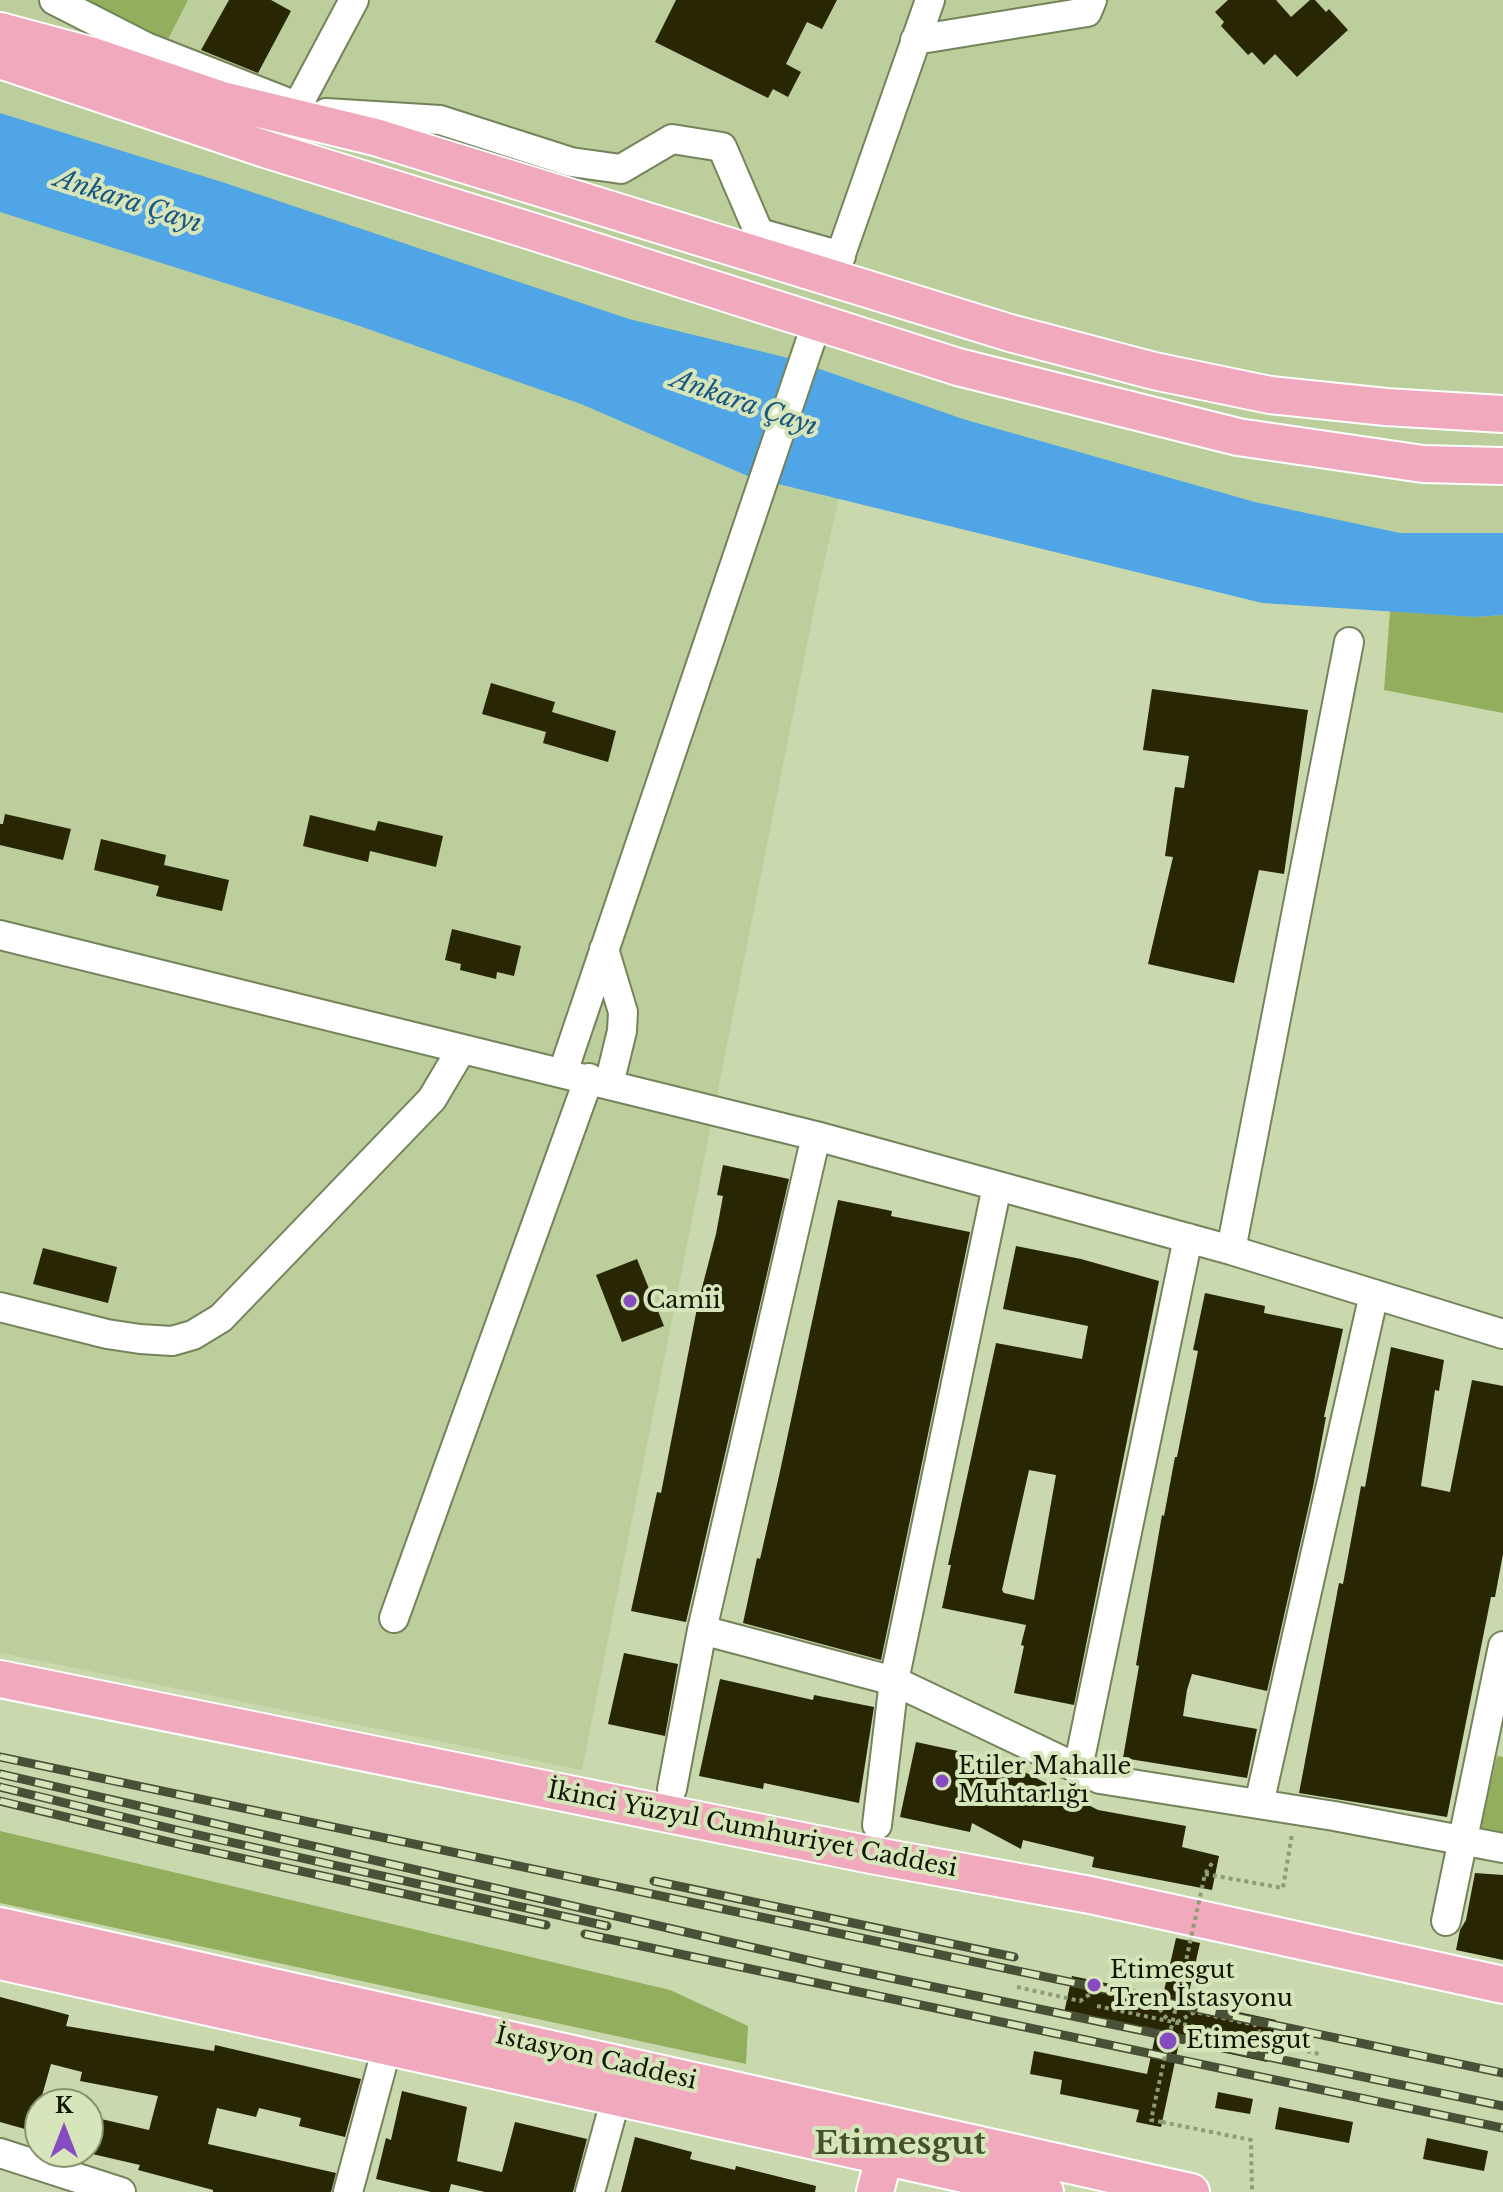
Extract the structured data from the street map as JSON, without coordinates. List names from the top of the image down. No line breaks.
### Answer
{"streets":{"main road":["İkinci Yüzyıl Cumhuriyet Caddesi","İstasyon Caddesi"]},"districts":["Etimesgut"],"water":["Ankara Çayı"],"places":["Camii","Etiler Mahalle Muhtarlığı","Etimesgut Tren İstasyonu","Etimesgut"],"north":"top"}
